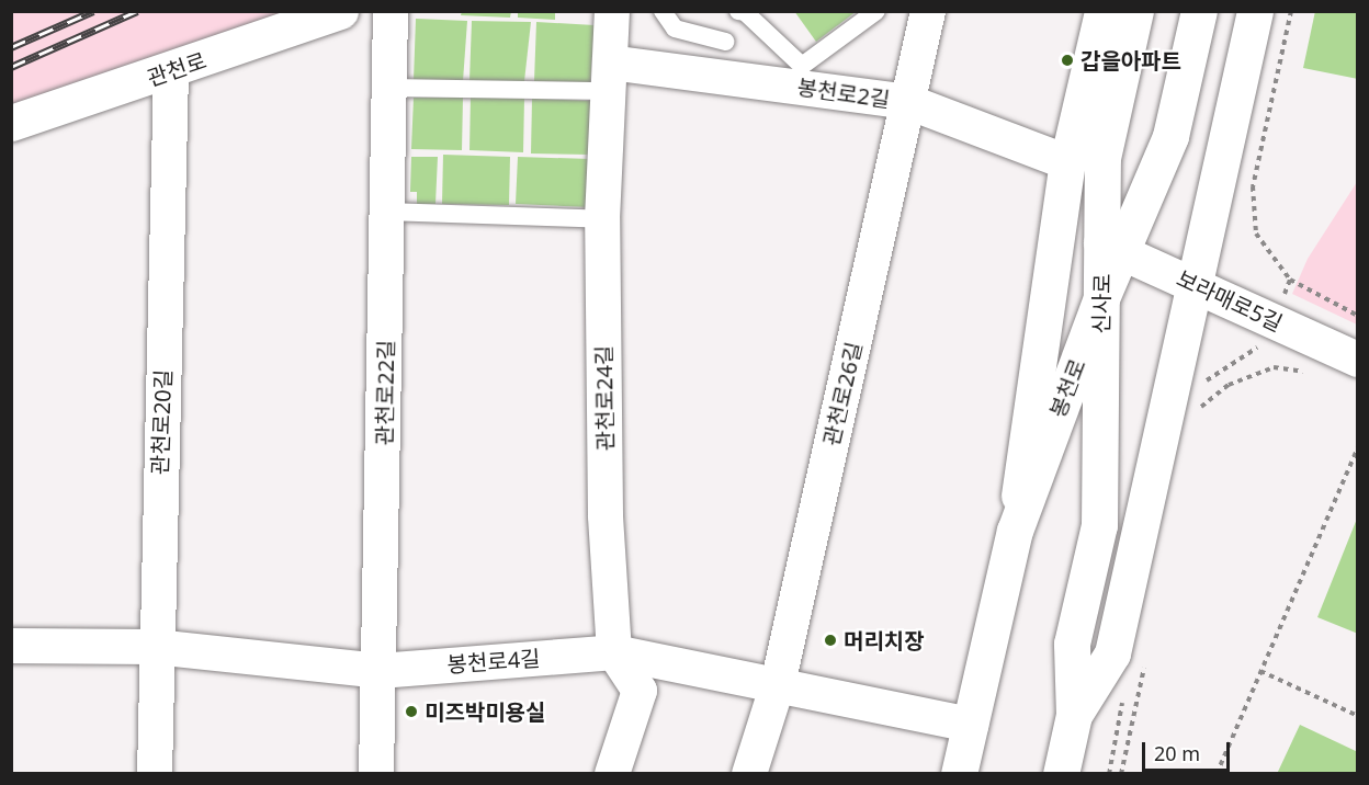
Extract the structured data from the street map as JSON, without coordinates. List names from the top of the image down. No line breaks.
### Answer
{"streets":{"main road":["관천로","신사로","봉천로"],"street":["봉천로2길","보라매로5길","관천로22길","관천로26길","관천로24길","관천로20길","봉천로4길"]},"crossings":[["관천로","관천로20길"],["봉천로2길","관천로26길"],["봉천로2길","관천로24길"],["보라매로5길","신사로"],["보라매로5길","봉천로"],["신사로","봉천로"],["봉천로","봉천로4길"],["관천로22길","봉천로4길"],["관천로26길","봉천로4길"],["관천로24길","봉천로4길"],["관천로20길","봉천로4길"]],"places":["갑을아파트","머리치장","미즈박미용실"],"scale_bar":"20 m"}
